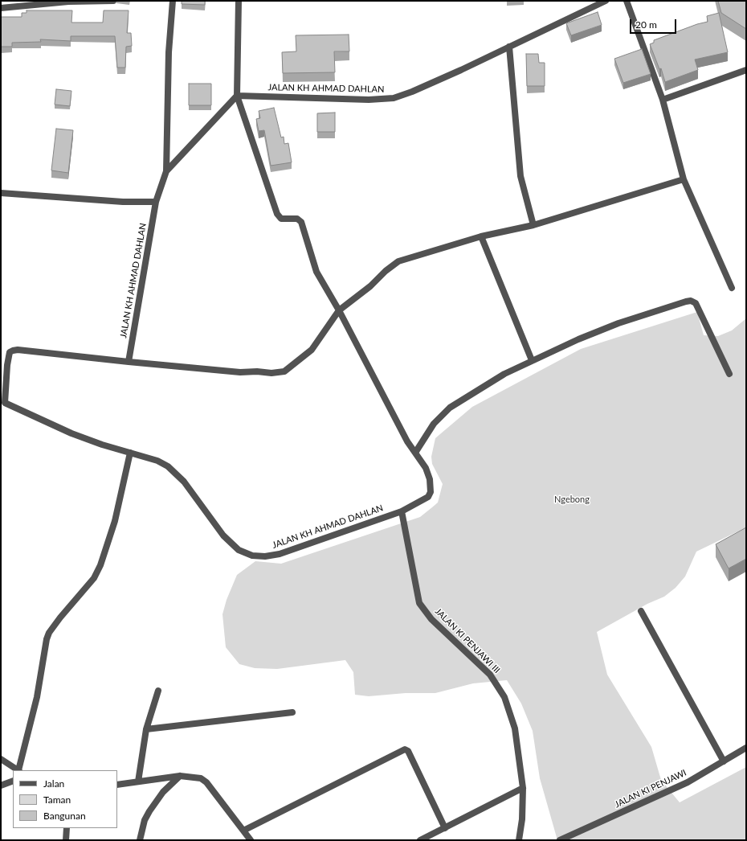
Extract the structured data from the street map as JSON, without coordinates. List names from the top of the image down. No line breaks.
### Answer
{"streets":{"street":["JALAN KH AHMAD DAHLAN","JALAN KI PENJAWI III","JALAN KI PENJAWI"]},"crossings":[["JALAN KH AHMAD DAHLAN","JALAN KI PENJAWI III"]],"parks":["Ngebong"],"legend":["Jalan","Taman","Bangunan"],"scale_bar":"20 m"}
